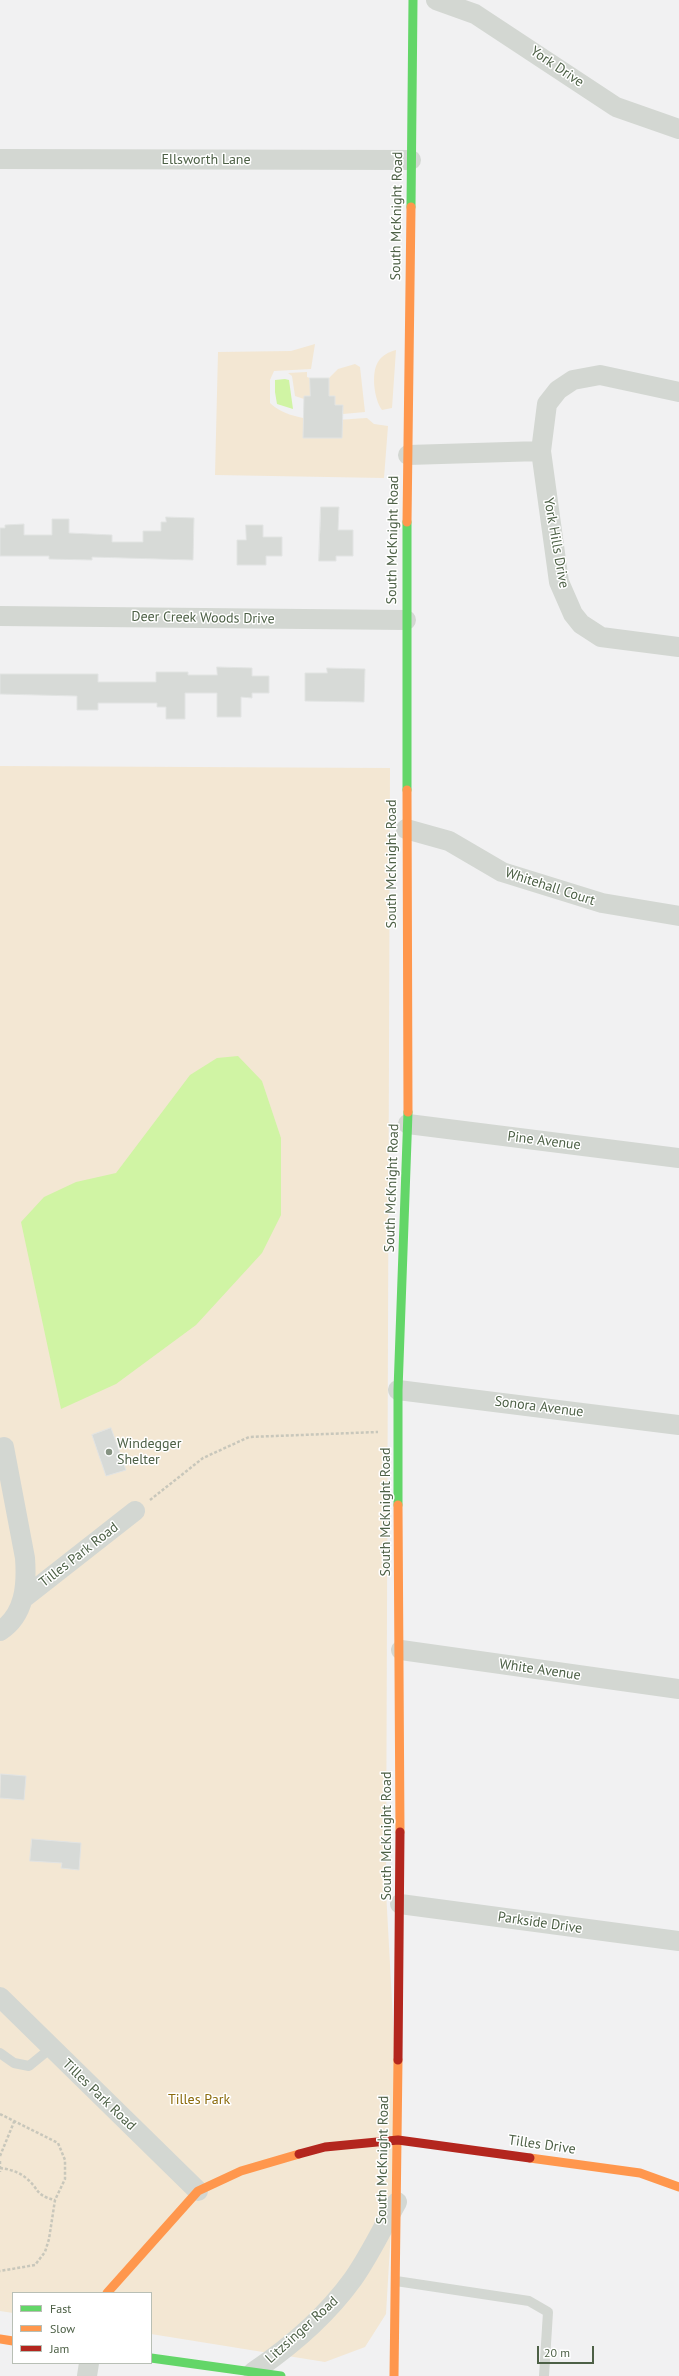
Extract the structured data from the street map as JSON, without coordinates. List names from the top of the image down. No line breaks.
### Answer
{"streets":{"main road":["South McKnight Road","Tilles Drive","Litzsinger Road"],"street":["York Drive","Ellsworth Lane","York Hills Drive","Deer Creek Woods Drive","Whitehall Court","Pine Avenue","Sonora Avenue","Tilles Park Road","White Avenue","Parkside Drive"]},"crossings":[["Ellsworth Lane","South McKnight Road"],["South McKnight Road","Deer Creek Woods Drive"],["South McKnight Road","Whitehall Court"],["South McKnight Road","Pine Avenue"],["South McKnight Road","Sonora Avenue"],["South McKnight Road","White Avenue"],["South McKnight Road","Parkside Drive"],["South McKnight Road","Tilles Drive"],["South McKnight Road","Litzsinger Road"]],"parks":["Tilles Park"],"places":["Windegger Shelter"],"legend":["Fast","Slow","Jam"],"scale_bar":"20 m"}
